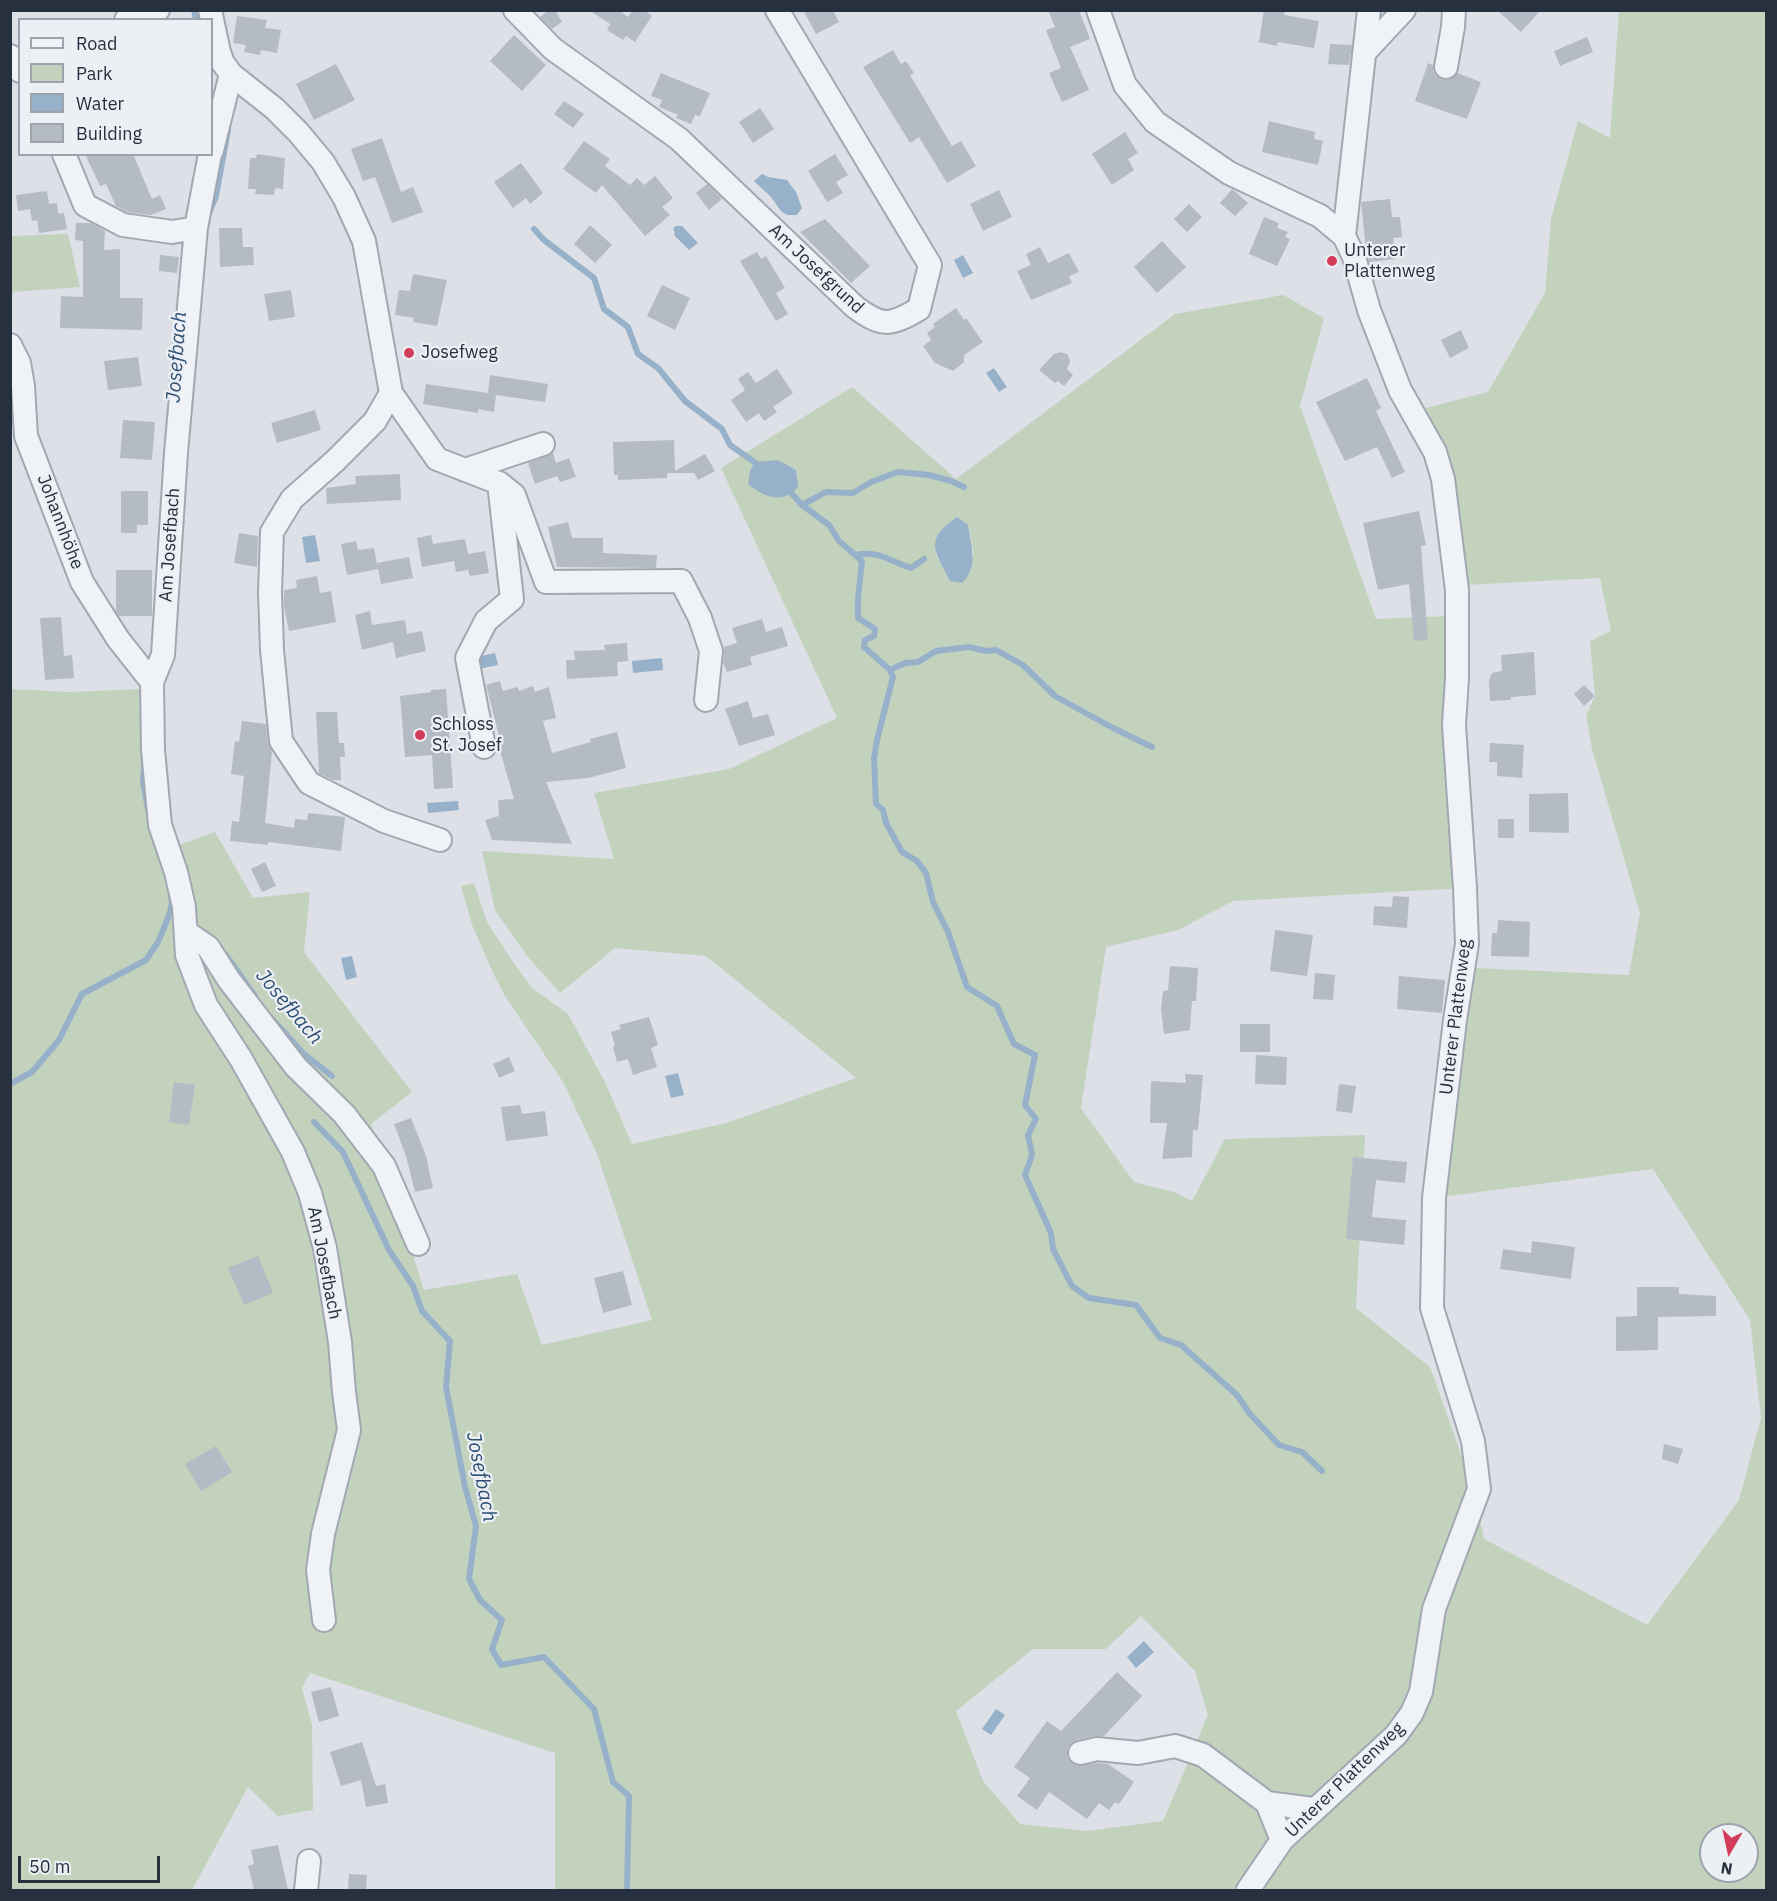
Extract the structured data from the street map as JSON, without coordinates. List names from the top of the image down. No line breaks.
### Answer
{"streets":{"street":["Am Josefgrund","Johannhöhe","Am Josefbach","Unterer Plattenweg"]},"crossings":[["Johannhöhe","Am Josefbach"]],"water":["Josefbach"],"places":["Unterer Plattenweg","Josefweg","Schloss St. Josef"],"legend":["Road","Park","Water","Building"],"scale_bar":"50 m","north":"bottom"}
